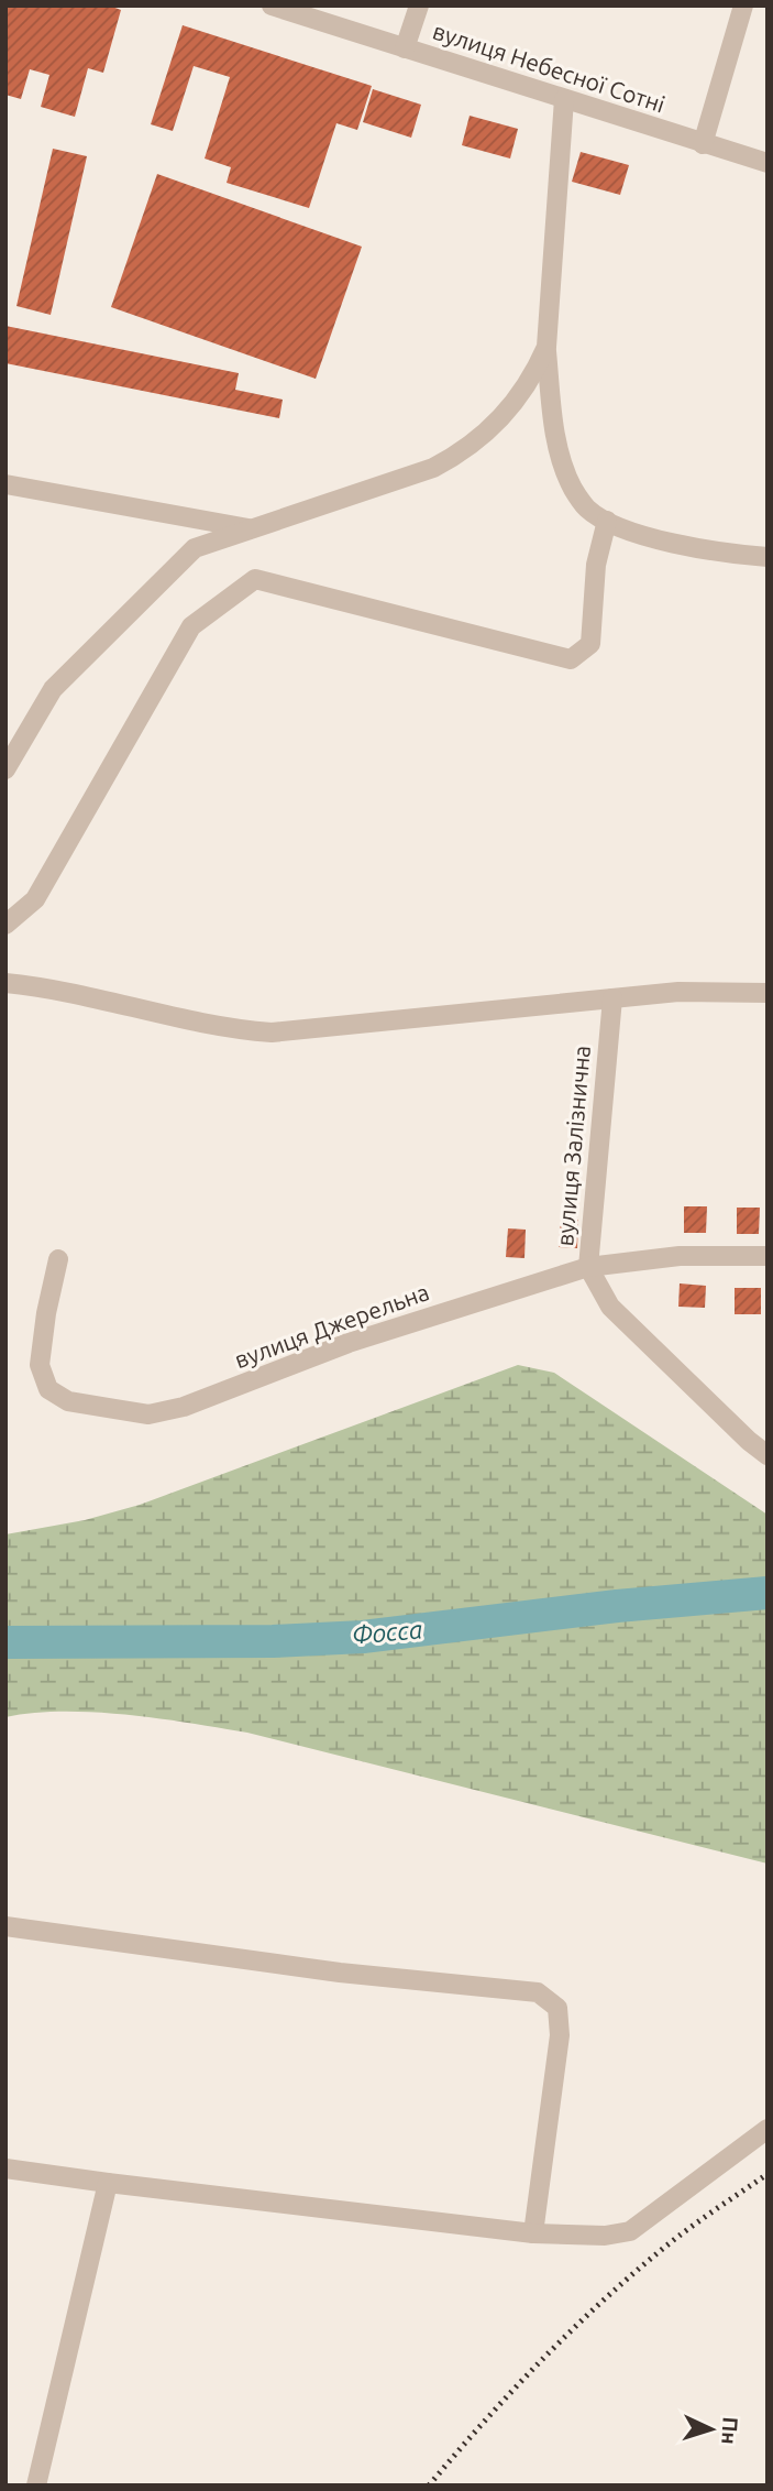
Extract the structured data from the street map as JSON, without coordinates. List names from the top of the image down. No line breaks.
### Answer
{"streets":{"street":["вулиця Небесної Сотні","вулиця Залізнична","вулиця Джерельна"]},"crossings":[["вулиця Залізнична","вулиця Джерельна"]],"water":["Фосса"],"north":"right"}
